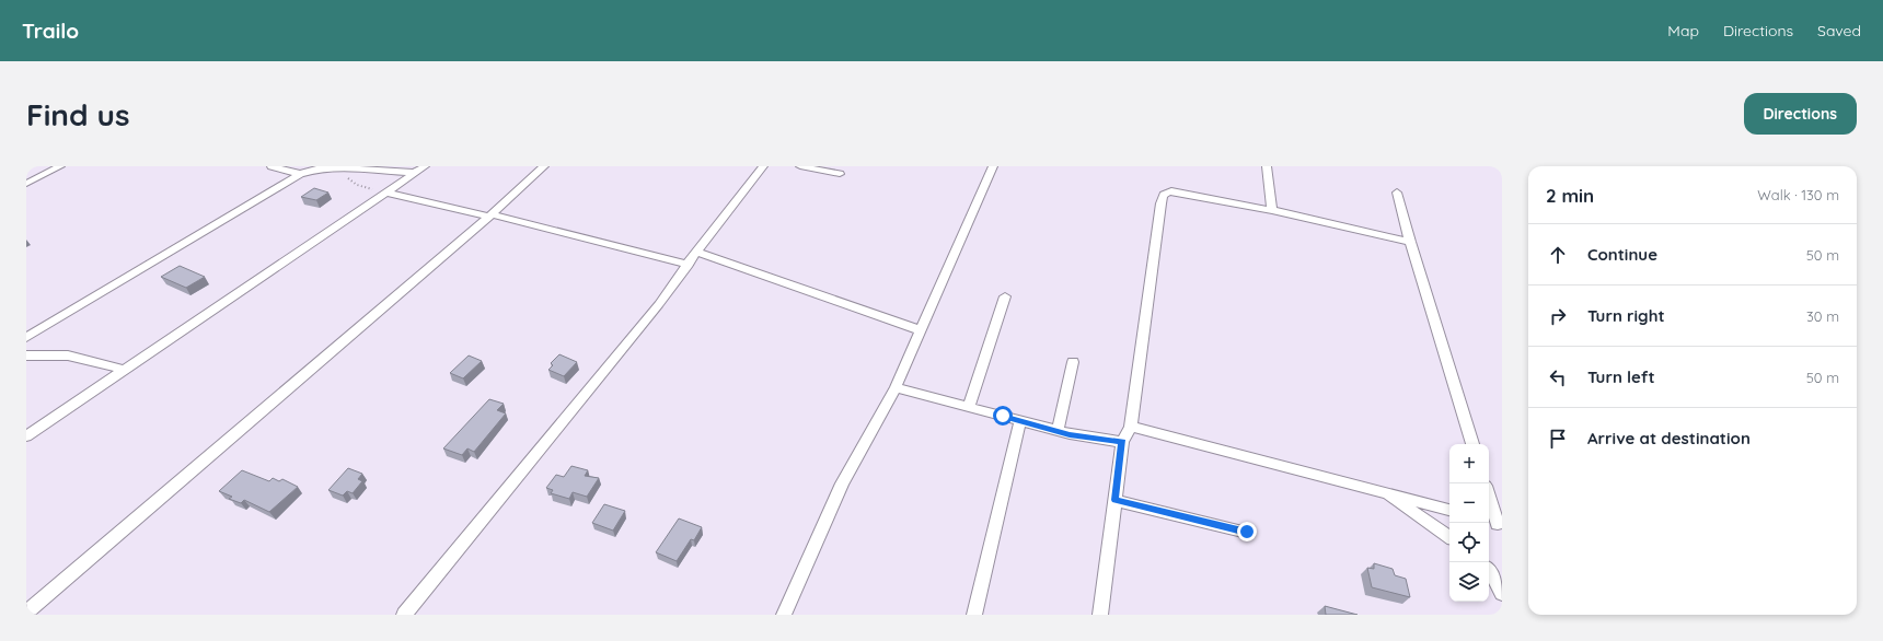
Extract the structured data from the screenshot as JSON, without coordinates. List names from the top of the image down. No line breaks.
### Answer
{"page":{"header":"Trailo","nav":["Map","Directions","Saved"],"buttons":"Directions","title":"Find us","heading":["2 min","Walk · 130 m"],"list":[["Continue","50 m"],["Turn right","30 m"],["Turn left","50 m"],"Arrive at destination"],"map_buttons":["+","−"]}}
